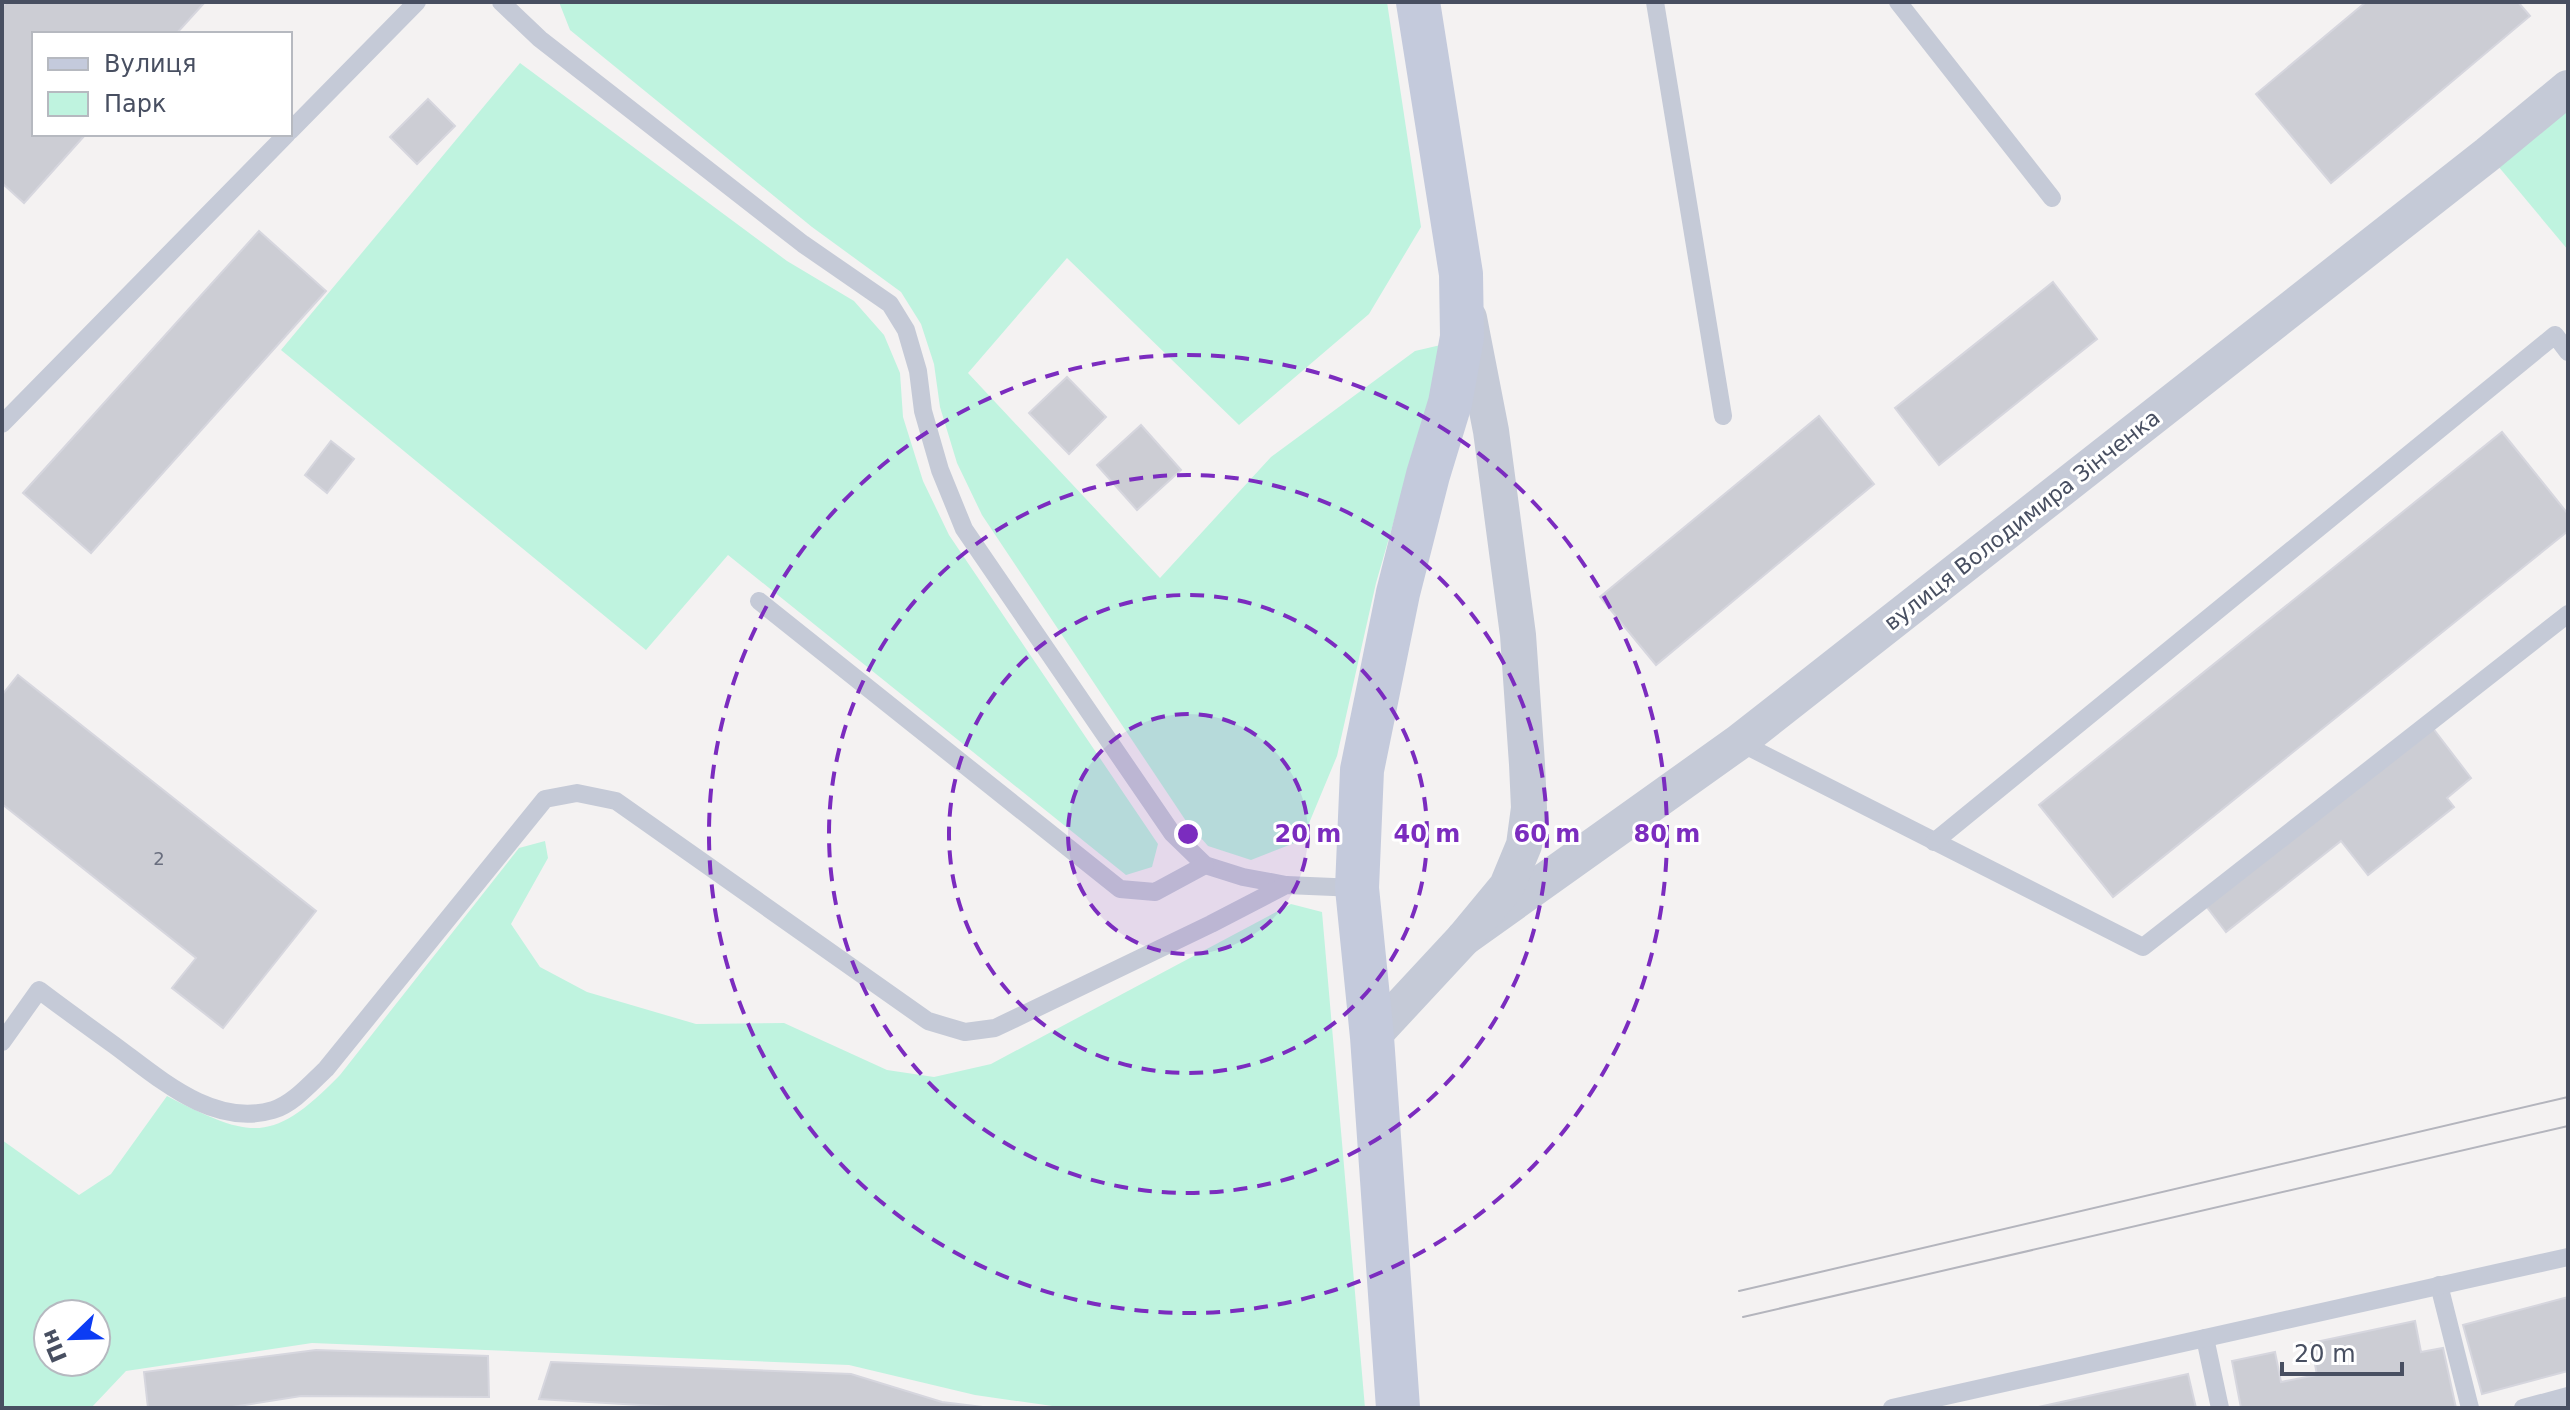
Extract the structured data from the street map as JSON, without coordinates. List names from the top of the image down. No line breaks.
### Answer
{"streets":{"main road":["вулиця Володимира Зінченка"]},"house_numbers":["2"],"legend":["Вулиця","Парк"],"scale_bar":"20 m","north":"bottom left","rings":["20 m","40 m","60 m","80 m"]}
